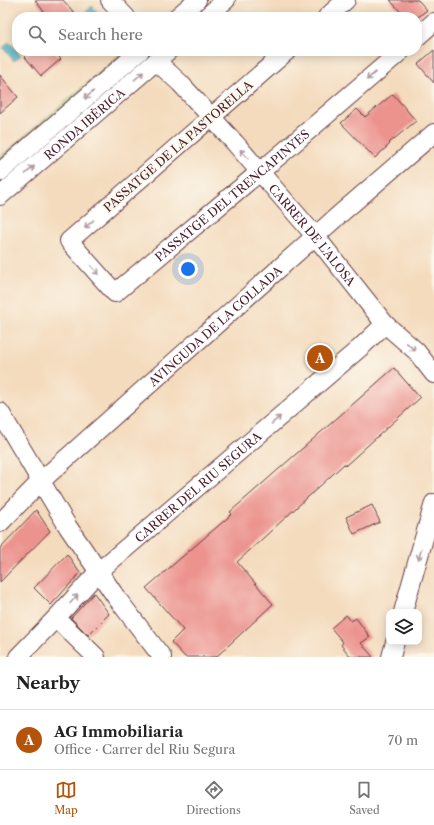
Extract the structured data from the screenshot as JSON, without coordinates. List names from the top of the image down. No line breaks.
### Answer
{"streets":{"street":["RONDA IBÈRICA","PASSATGE DE LA PASTORELLA","PASSATGE DEL TRENCAPINYES","CARRER DE L'ALOSA","AVINGUDA DE LA COLLADA","CARRER DEL RIU SEGURA"]},"crossings":[["RONDA IBÈRICA","CARRER DE L'ALOSA"],["PASSATGE DE LA PASTORELLA","PASSATGE DEL TRENCAPINYES"],["PASSATGE DE LA PASTORELLA","CARRER DE L'ALOSA"],["PASSATGE DEL TRENCAPINYES","CARRER DE L'ALOSA"],["CARRER DE L'ALOSA","AVINGUDA DE LA COLLADA"],["CARRER DE L'ALOSA","CARRER DEL RIU SEGURA"]],"one_way":["PASSATGE DE LA PASTORELLA","CARRER DEL RIU SEGURA"],"page":{"search":"Search here","pins":"A","heading":"Nearby","list":[{"mark":"A","name":"AG Immobiliaria","note":"Office · Carrer del Riu Segura","value":"70 m"}],"nav":["Map","Directions","Saved"]}}
